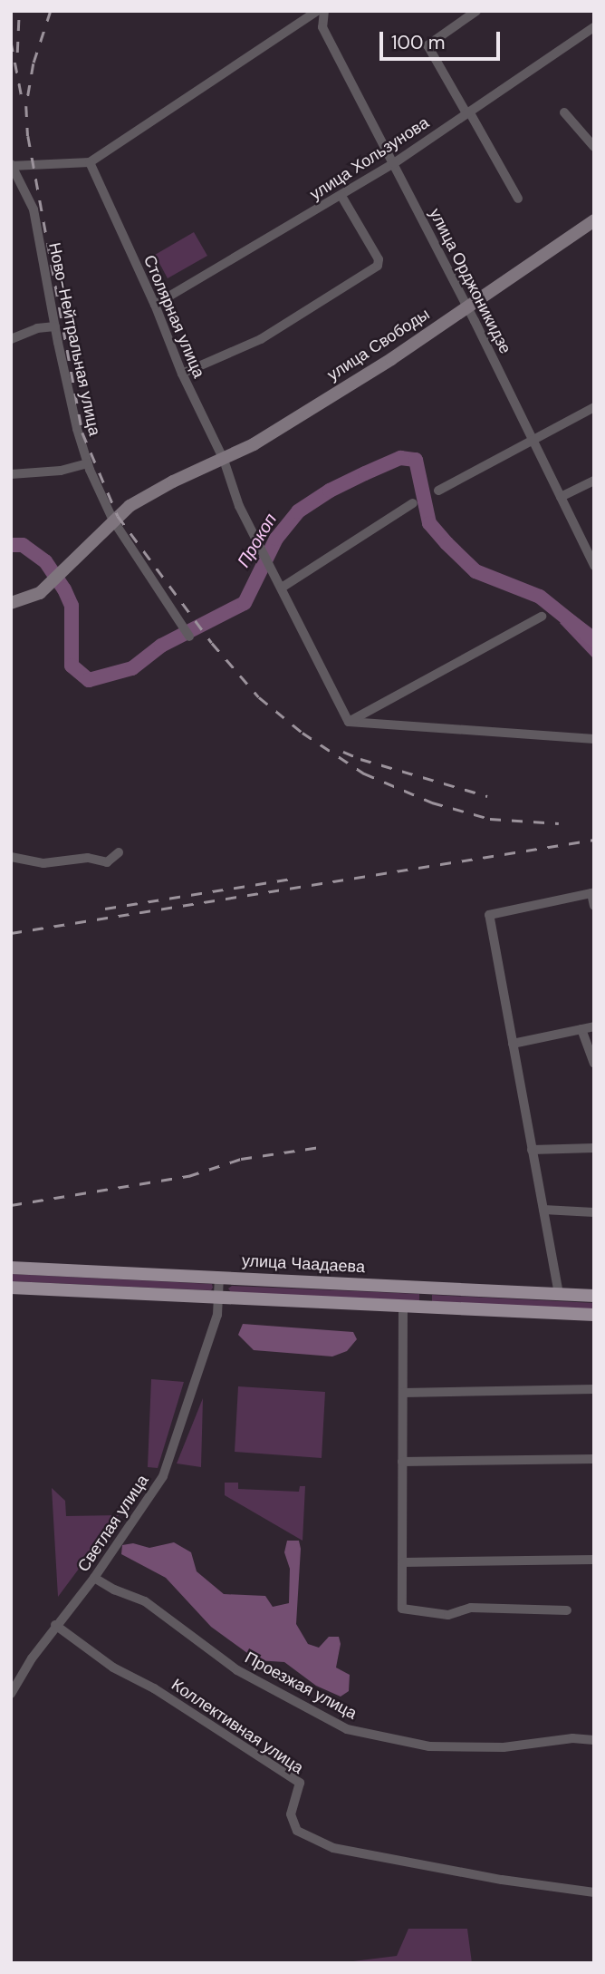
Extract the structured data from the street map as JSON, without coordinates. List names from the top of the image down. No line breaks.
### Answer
{"streets":{"main road":["улица Свободы","улица Чаадаева"],"street":["улица Хользунова","улица Орджоникидзе","Столярная улица","Ново-Нейтральная улица","Светлая улица","Проезжая улица","Коллективная улица"]},"crossings":[["улица Хользунова","улица Орджоникидзе"],["улица Хользунова","Столярная улица"],["улица Орджоникидзе","улица Свободы"],["Столярная улица","улица Свободы"],["Ново-Нейтральная улица","улица Свободы"],["улица Чаадаева","Светлая улица"],["Светлая улица","Проезжая улица"],["Светлая улица","Коллективная улица"]],"water":["Прокоп"],"scale_bar":"100 m"}
